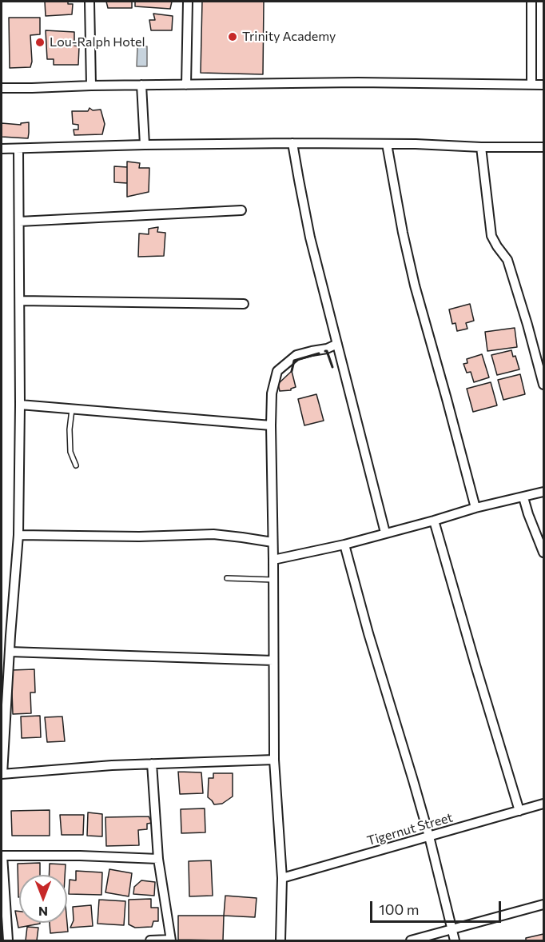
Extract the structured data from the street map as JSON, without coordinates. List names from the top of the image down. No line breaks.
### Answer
{"streets":{"street":["Tigernut Street"]},"places":["Trinity Academy","Lou-Ralph Hotel"],"scale_bar":"100 m","north":"bottom"}
